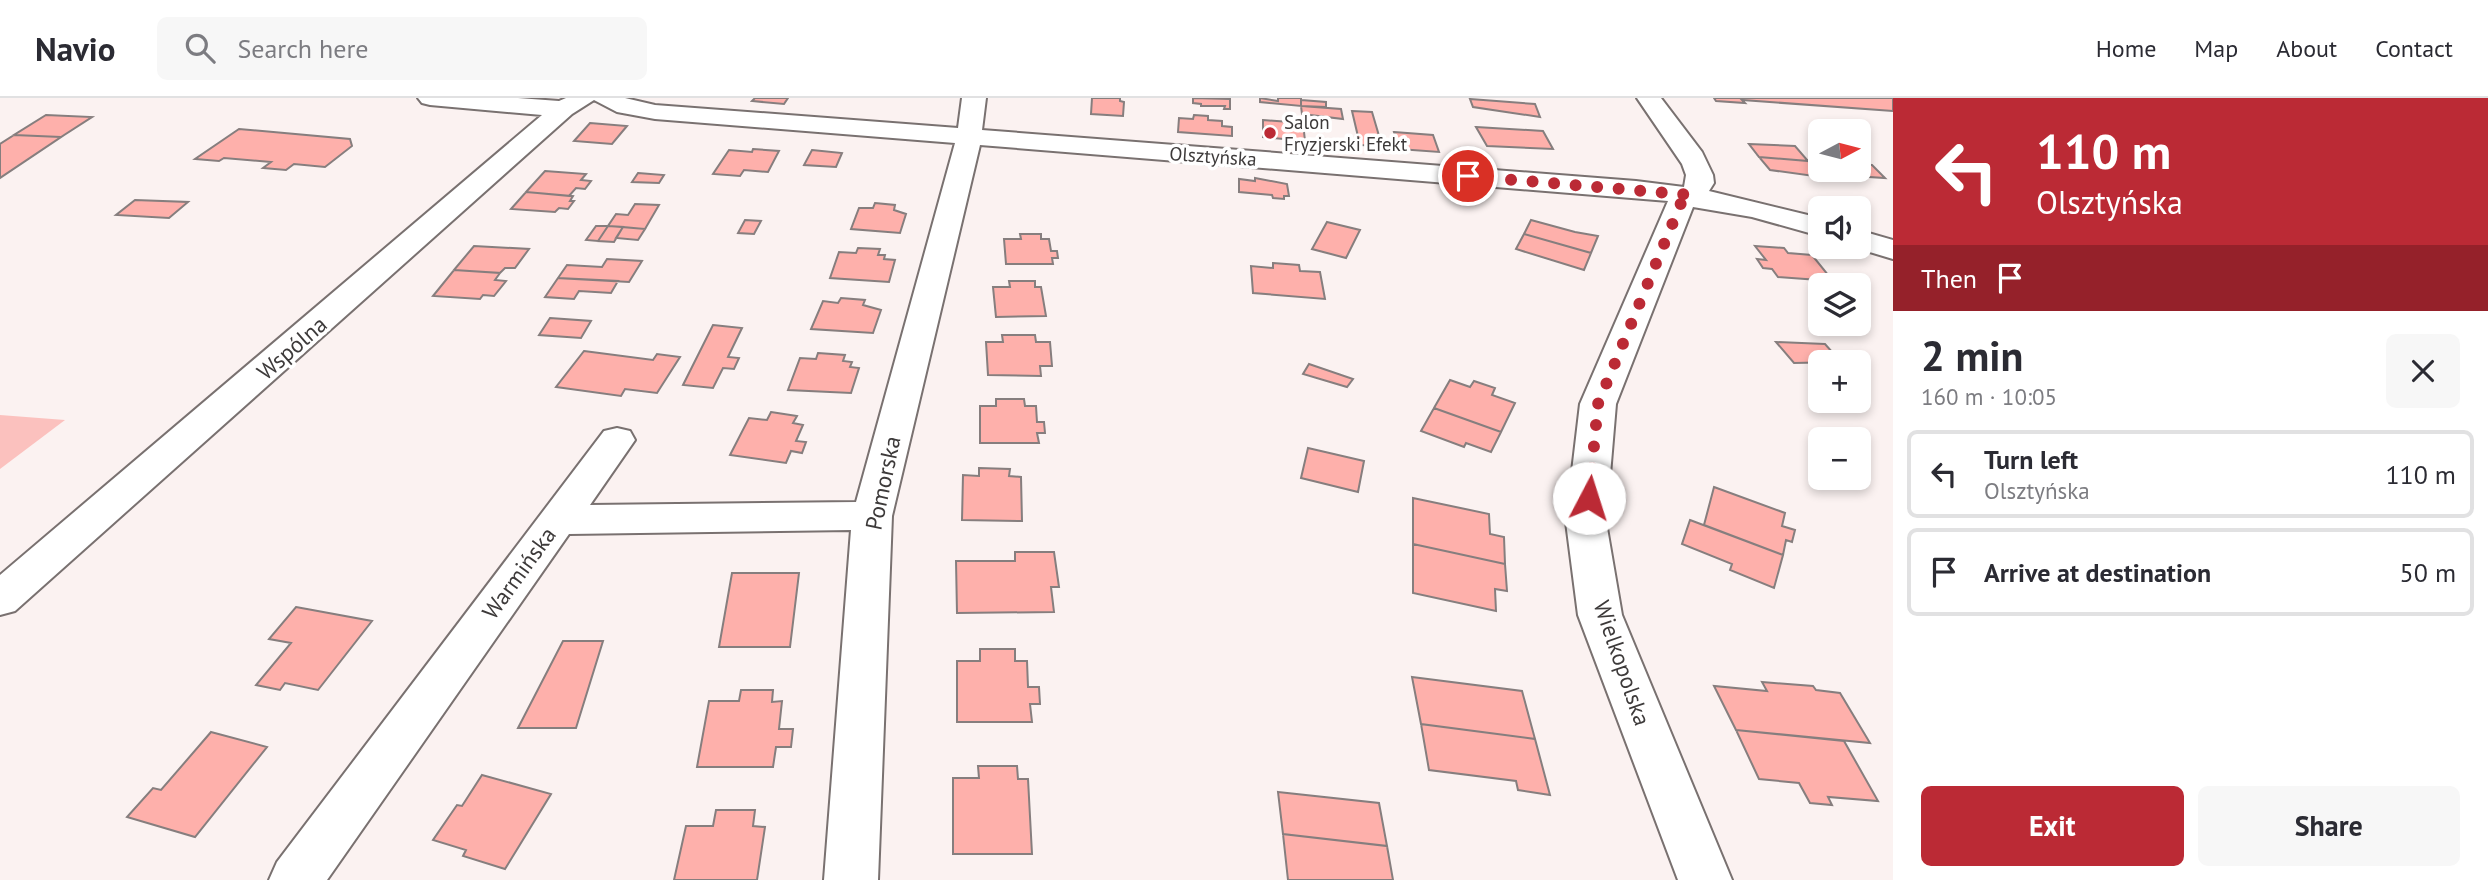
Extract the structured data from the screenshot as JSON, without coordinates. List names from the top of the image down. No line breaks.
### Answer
{"streets":{"street":["Olsztyńska","Wspólna","Pomorska","Warmińska","Wielkopolska"]},"crossings":[["Olsztyńska","Pomorska"],["Olsztyńska","Wielkopolska"],["Pomorska","Warmińska"]],"places":["Salon Fryzjerski Efekt"],"north":"right","page":{"header":"Navio","search":"Search here","nav":["Home","Map","About","Contact"],"turn":["110 m","Olsztyńska"],"map_buttons":["+","−"],"then":"Then","heading":["2 min","160 m · 10:05"],"list":[{"name":"Turn left","note":"Olsztyńska","value":"110 m"},{"name":"Arrive at destination","value":"50 m"}],"buttons":["Exit","Share"]}}
